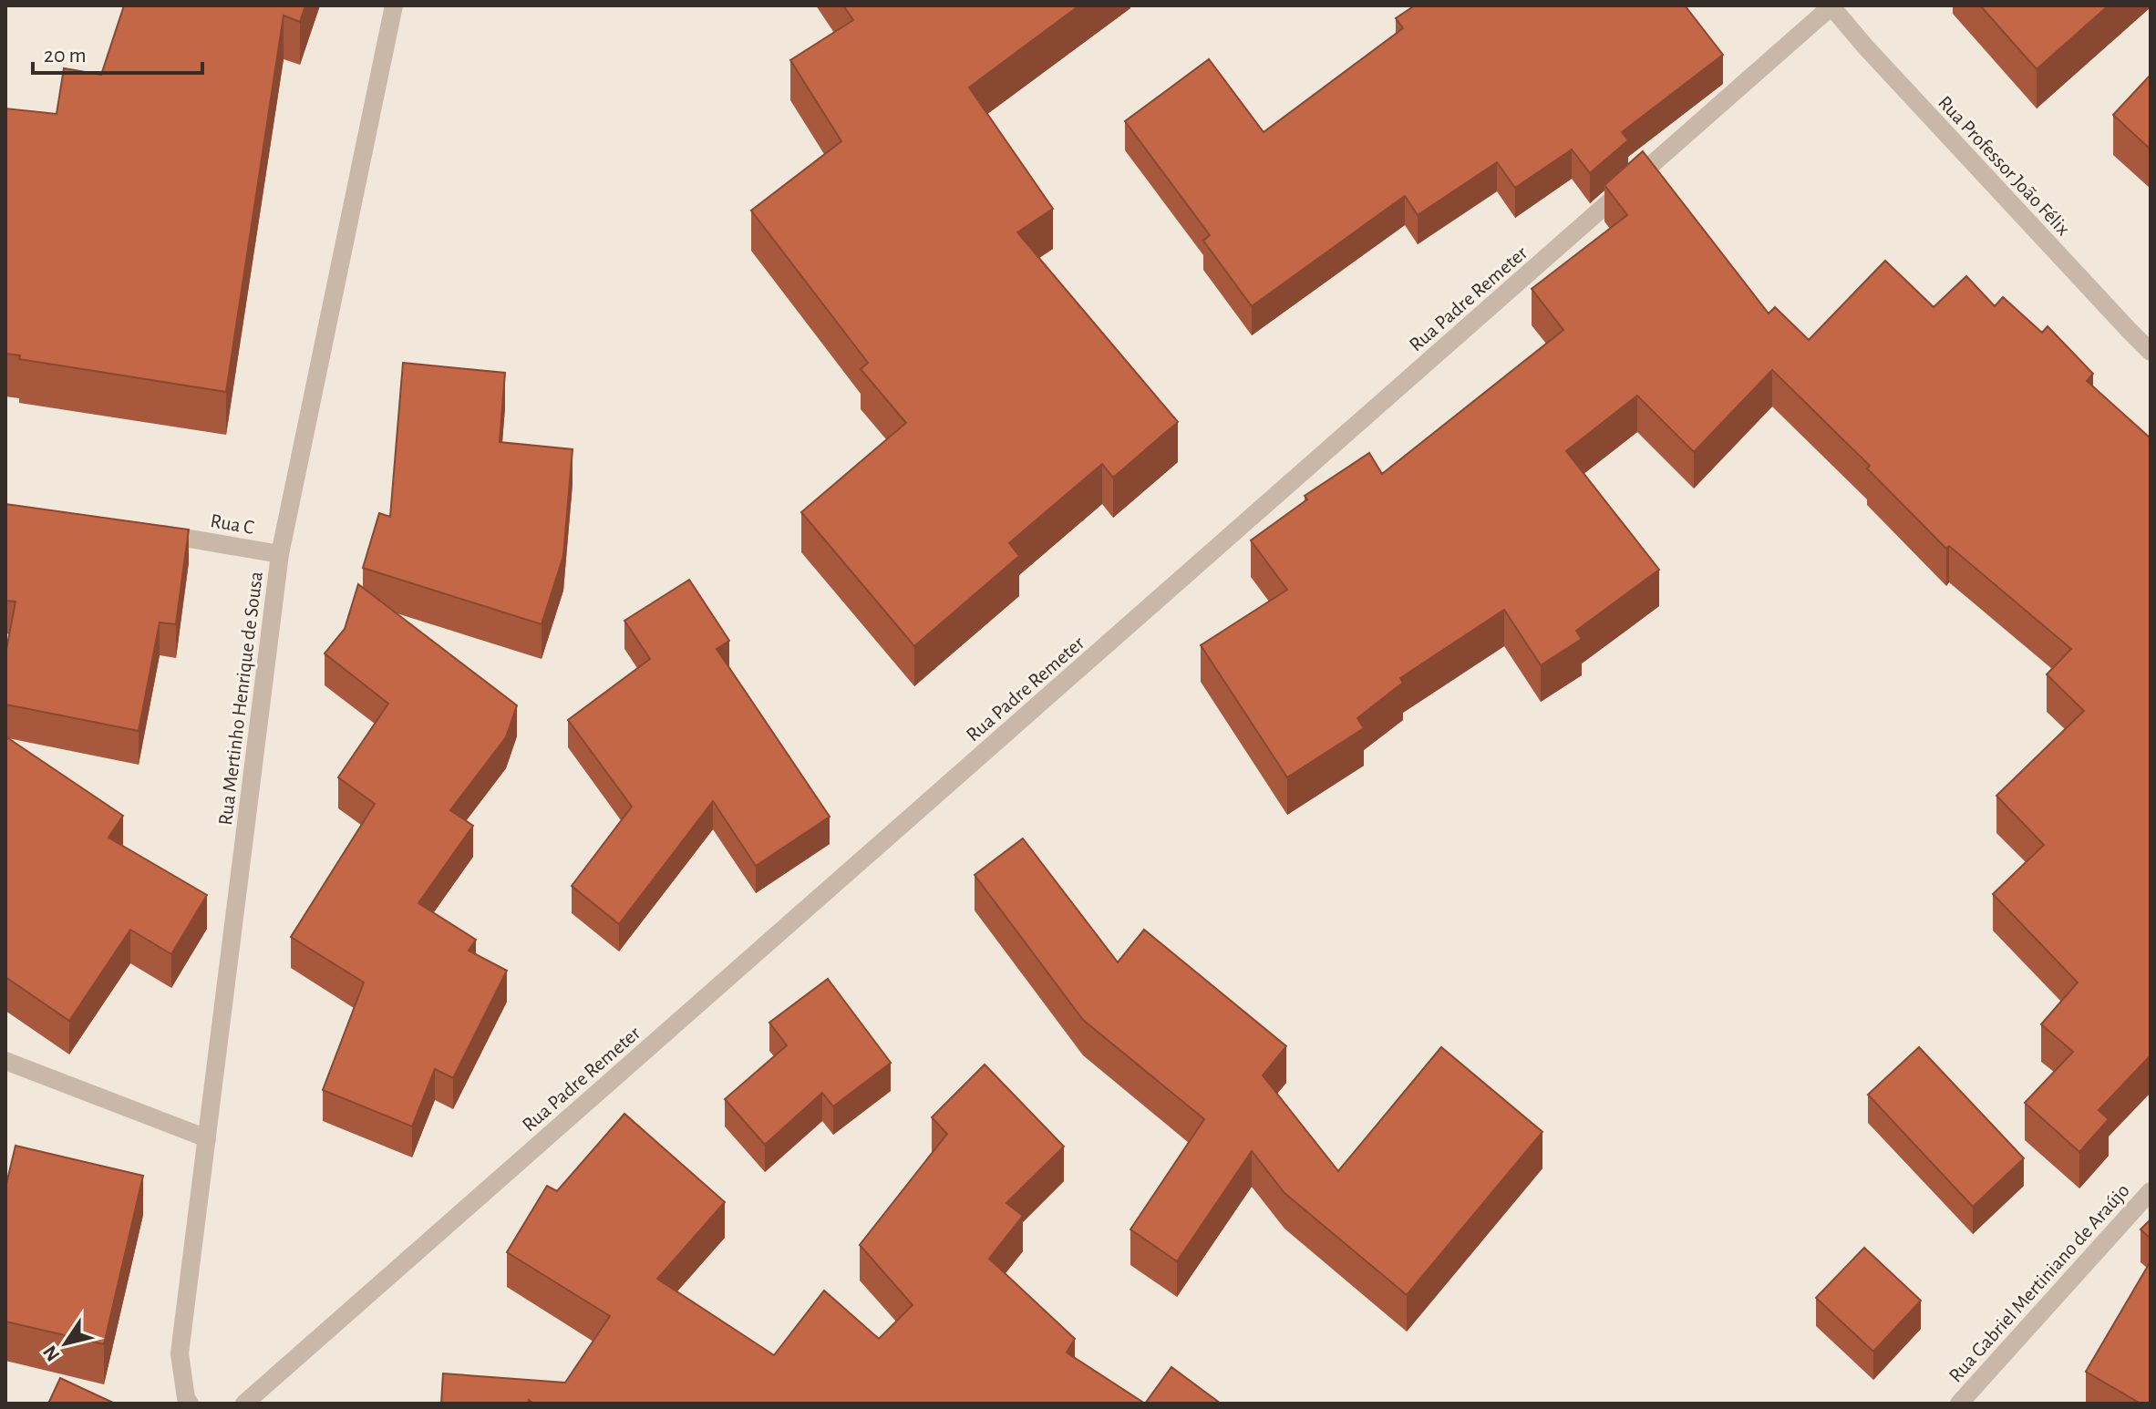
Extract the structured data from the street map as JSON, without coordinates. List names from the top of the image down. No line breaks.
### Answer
{"streets":{"street":["Rua Professor João Félix","Rua Padre Remeter","Rua C","Rua Mertinho Henrique de Sousa","Rua Gabriel Mertiniano de Araújo"]},"crossings":[["Rua Professor João Félix","Rua Padre Remeter"],["Rua C","Rua Mertinho Henrique de Sousa"]],"scale_bar":"20 m","north":"bottom left"}
